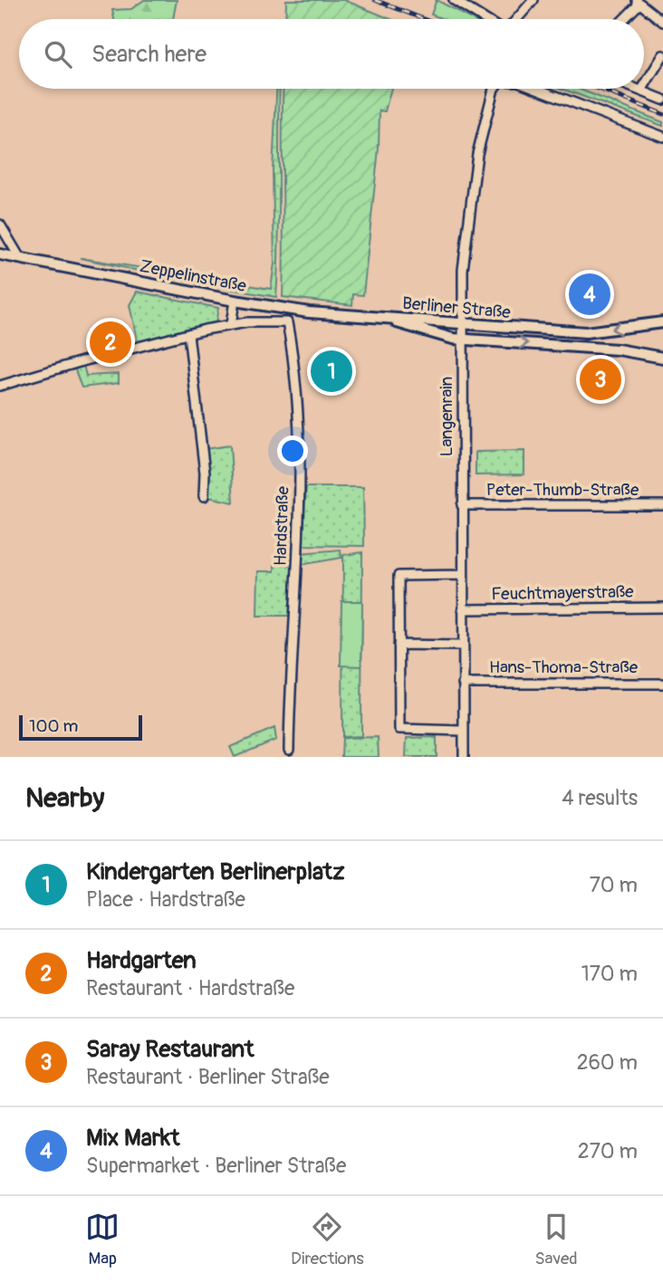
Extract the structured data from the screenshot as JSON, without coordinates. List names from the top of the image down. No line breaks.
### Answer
{"streets":{"street":["Zeppelinstraße","Berliner Straße","Langenrain","Peter-Thumb-Straße","Hardstraße","Feuchtmayerstraße","Hans-Thoma-Straße"]},"crossings":[["Zeppelinstraße","Berliner Straße"],["Berliner Straße","Langenrain"],["Langenrain","Peter-Thumb-Straße"],["Langenrain","Feuchtmayerstraße"],["Langenrain","Hans-Thoma-Straße"]],"scale_bar":"100 m","page":{"search":"Search here","pins":["4","2","1","3"],"scale":"100 m","heading":["Nearby","4 results"],"list":[{"mark":"1","name":"Kindergarten Berlinerplatz","note":"Place · Hardstraße","value":"70 m"},{"mark":"2","name":"Hardgarten","note":"Restaurant · Hardstraße","value":"170 m"},{"mark":"3","name":"Saray Restaurant","note":"Restaurant · Berliner Straße","value":"260 m"},{"mark":"4","name":"Mix Markt","note":"Supermarket · Berliner Straße","value":"270 m"}],"nav":["Map","Directions","Saved"]}}
